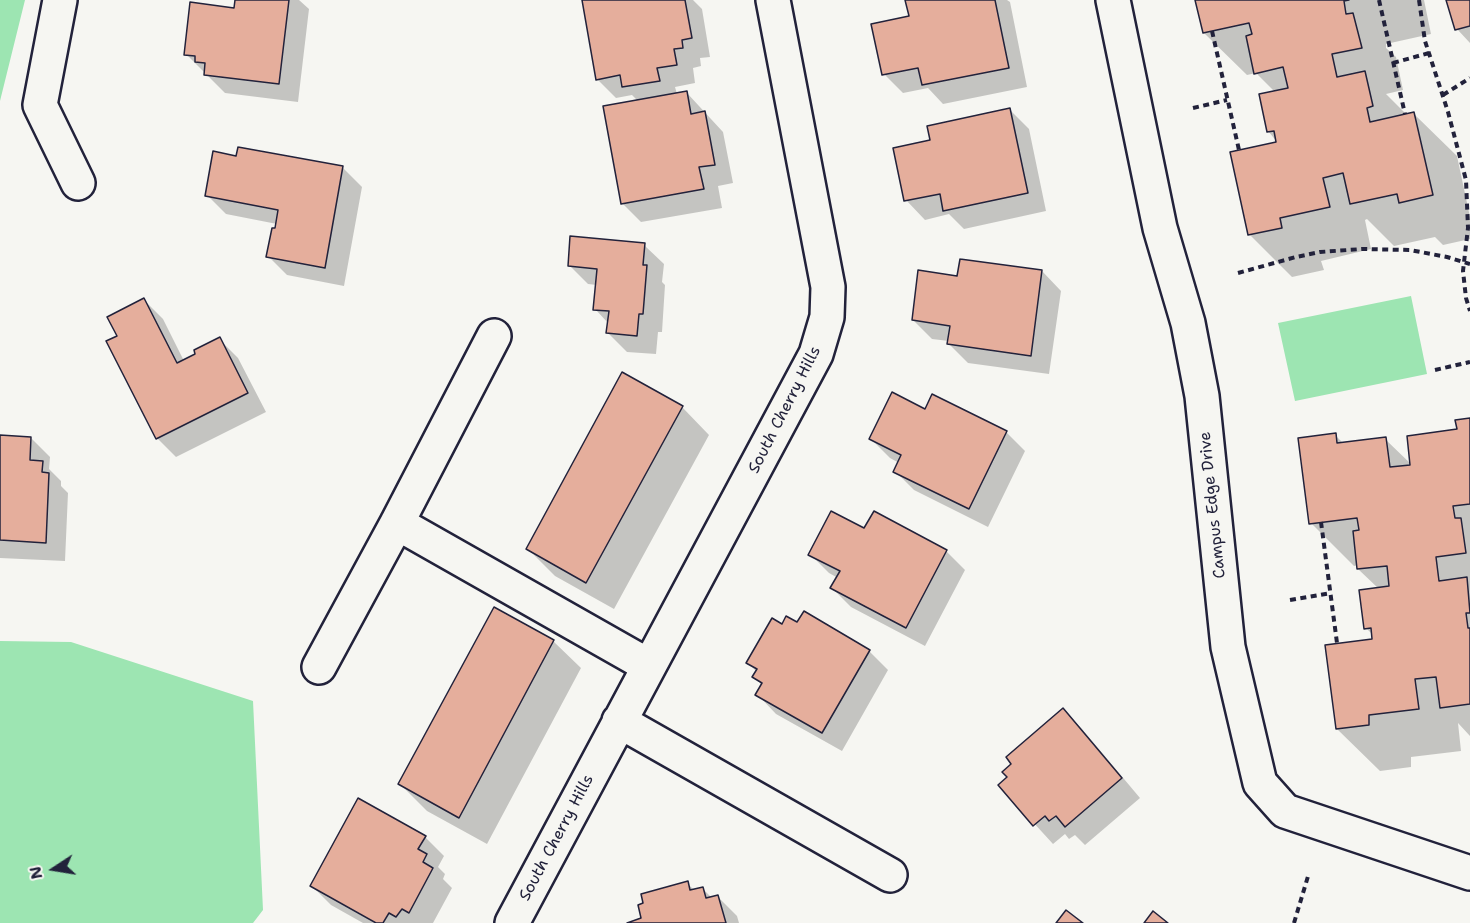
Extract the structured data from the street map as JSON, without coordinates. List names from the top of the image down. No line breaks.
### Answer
{"streets":{"street":["South Cherry Hills","Campus Edge Drive"]},"north":"left"}
